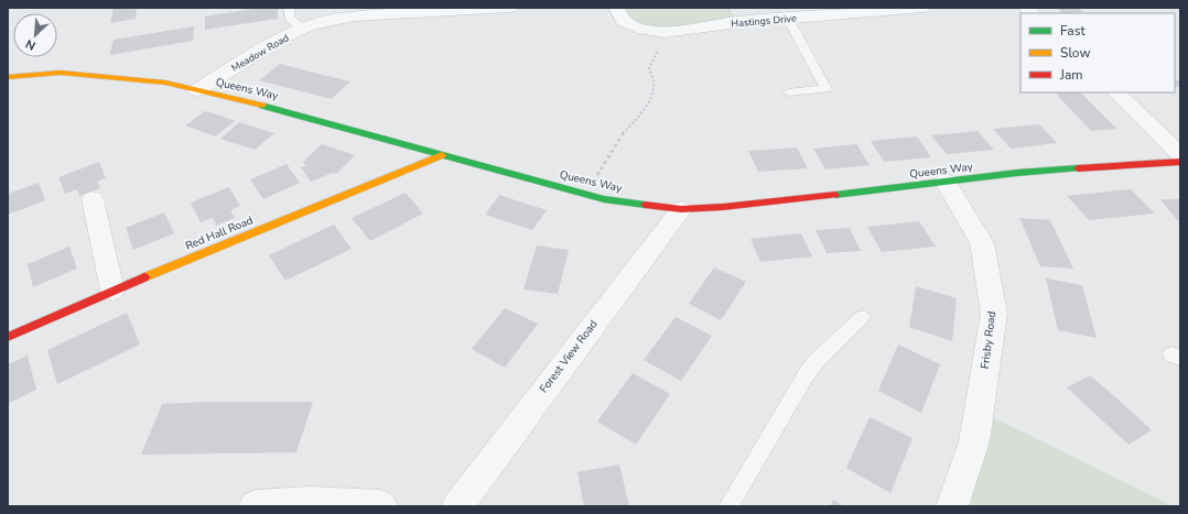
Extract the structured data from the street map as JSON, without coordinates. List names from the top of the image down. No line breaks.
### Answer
{"streets":{"street":["Hastings Drive","Meadow Road","Queens Way","Red Hall Road","Frisby Road","Forest View Road"]},"crossings":[["Meadow Road","Queens Way"],["Queens Way","Red Hall Road"],["Queens Way","Frisby Road"],["Queens Way","Forest View Road"]],"legend":["Fast","Slow","Jam"],"north":"bottom left"}
